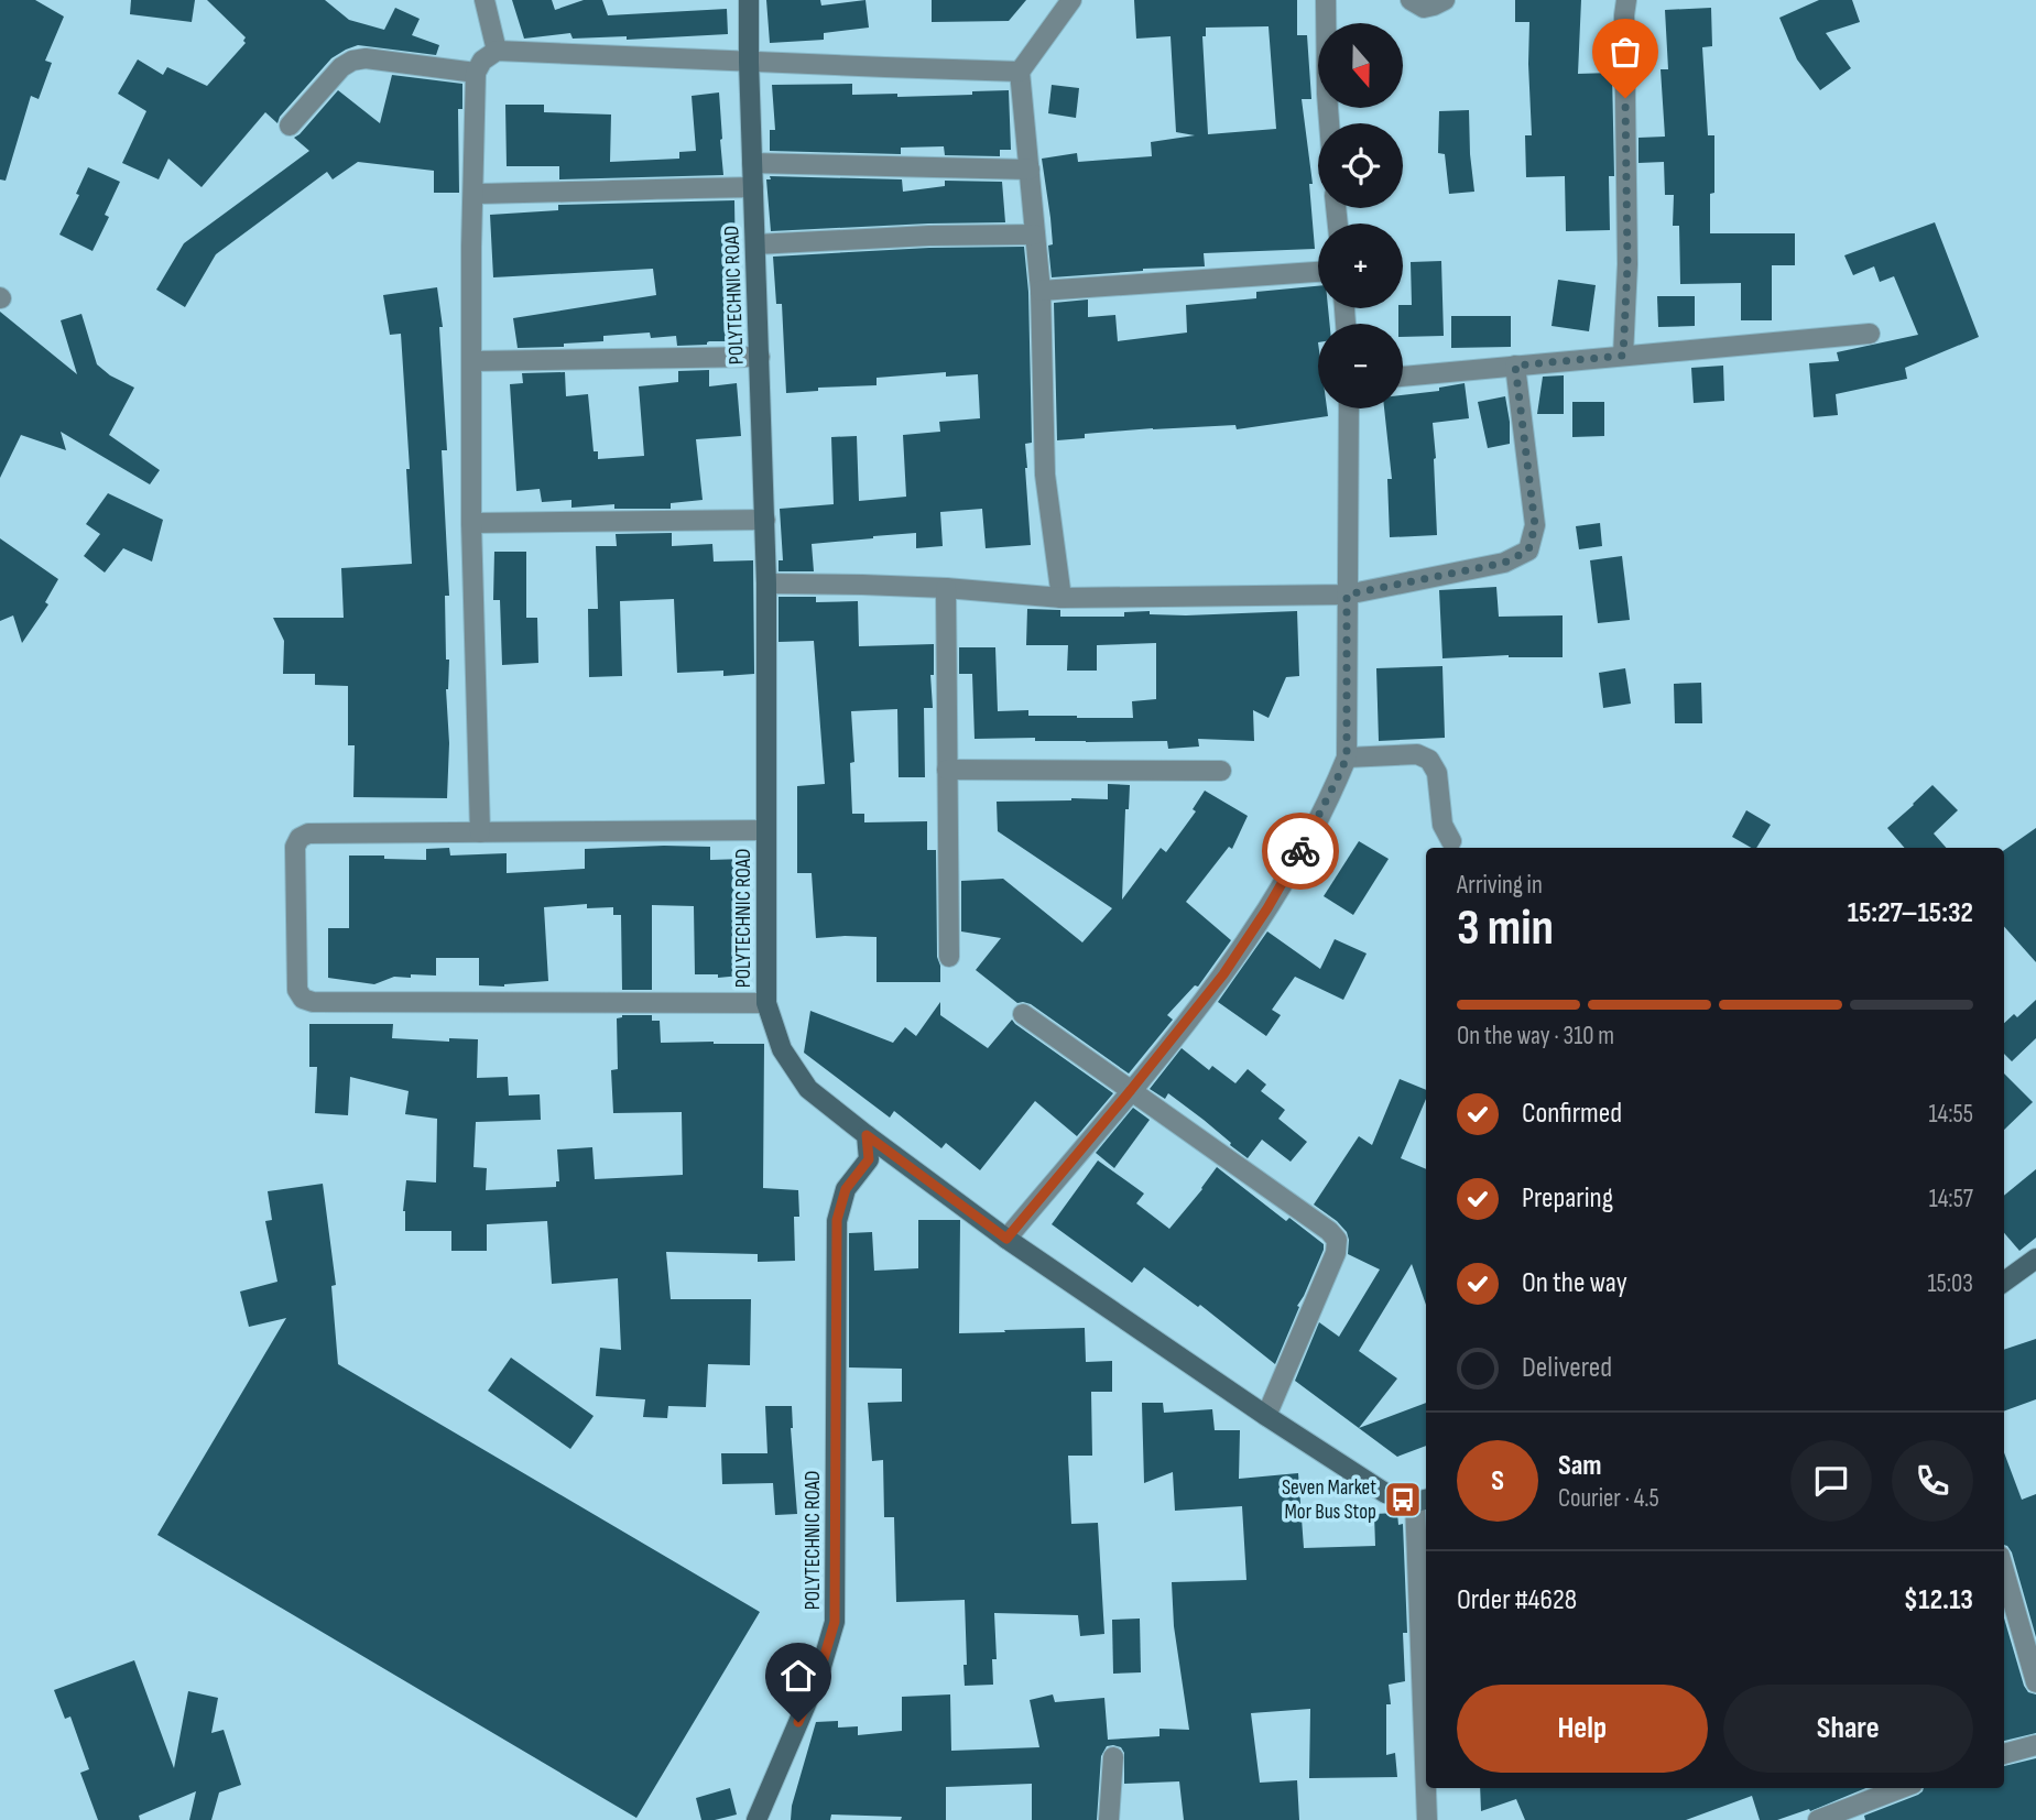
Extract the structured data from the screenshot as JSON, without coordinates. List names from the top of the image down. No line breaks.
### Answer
{"streets":{"street":["POLYTECHNIC ROAD"]},"places":{"bus stop":["Seven Market Mor Bus Stop"]},"north":"bottom","page":{"map_buttons":["+","−"],"heading":["3 min","Arriving in","15:27–15:32"],"panel":["Sam","Courier · 4.5","Order #4628","$12.13"],"bar":"On the way · 310 m","list":[["Confirmed","14:55"],["Preparing","14:57"],["On the way","15:03"],"Delivered"],"round":"S","buttons":["Help","Share"]}}
